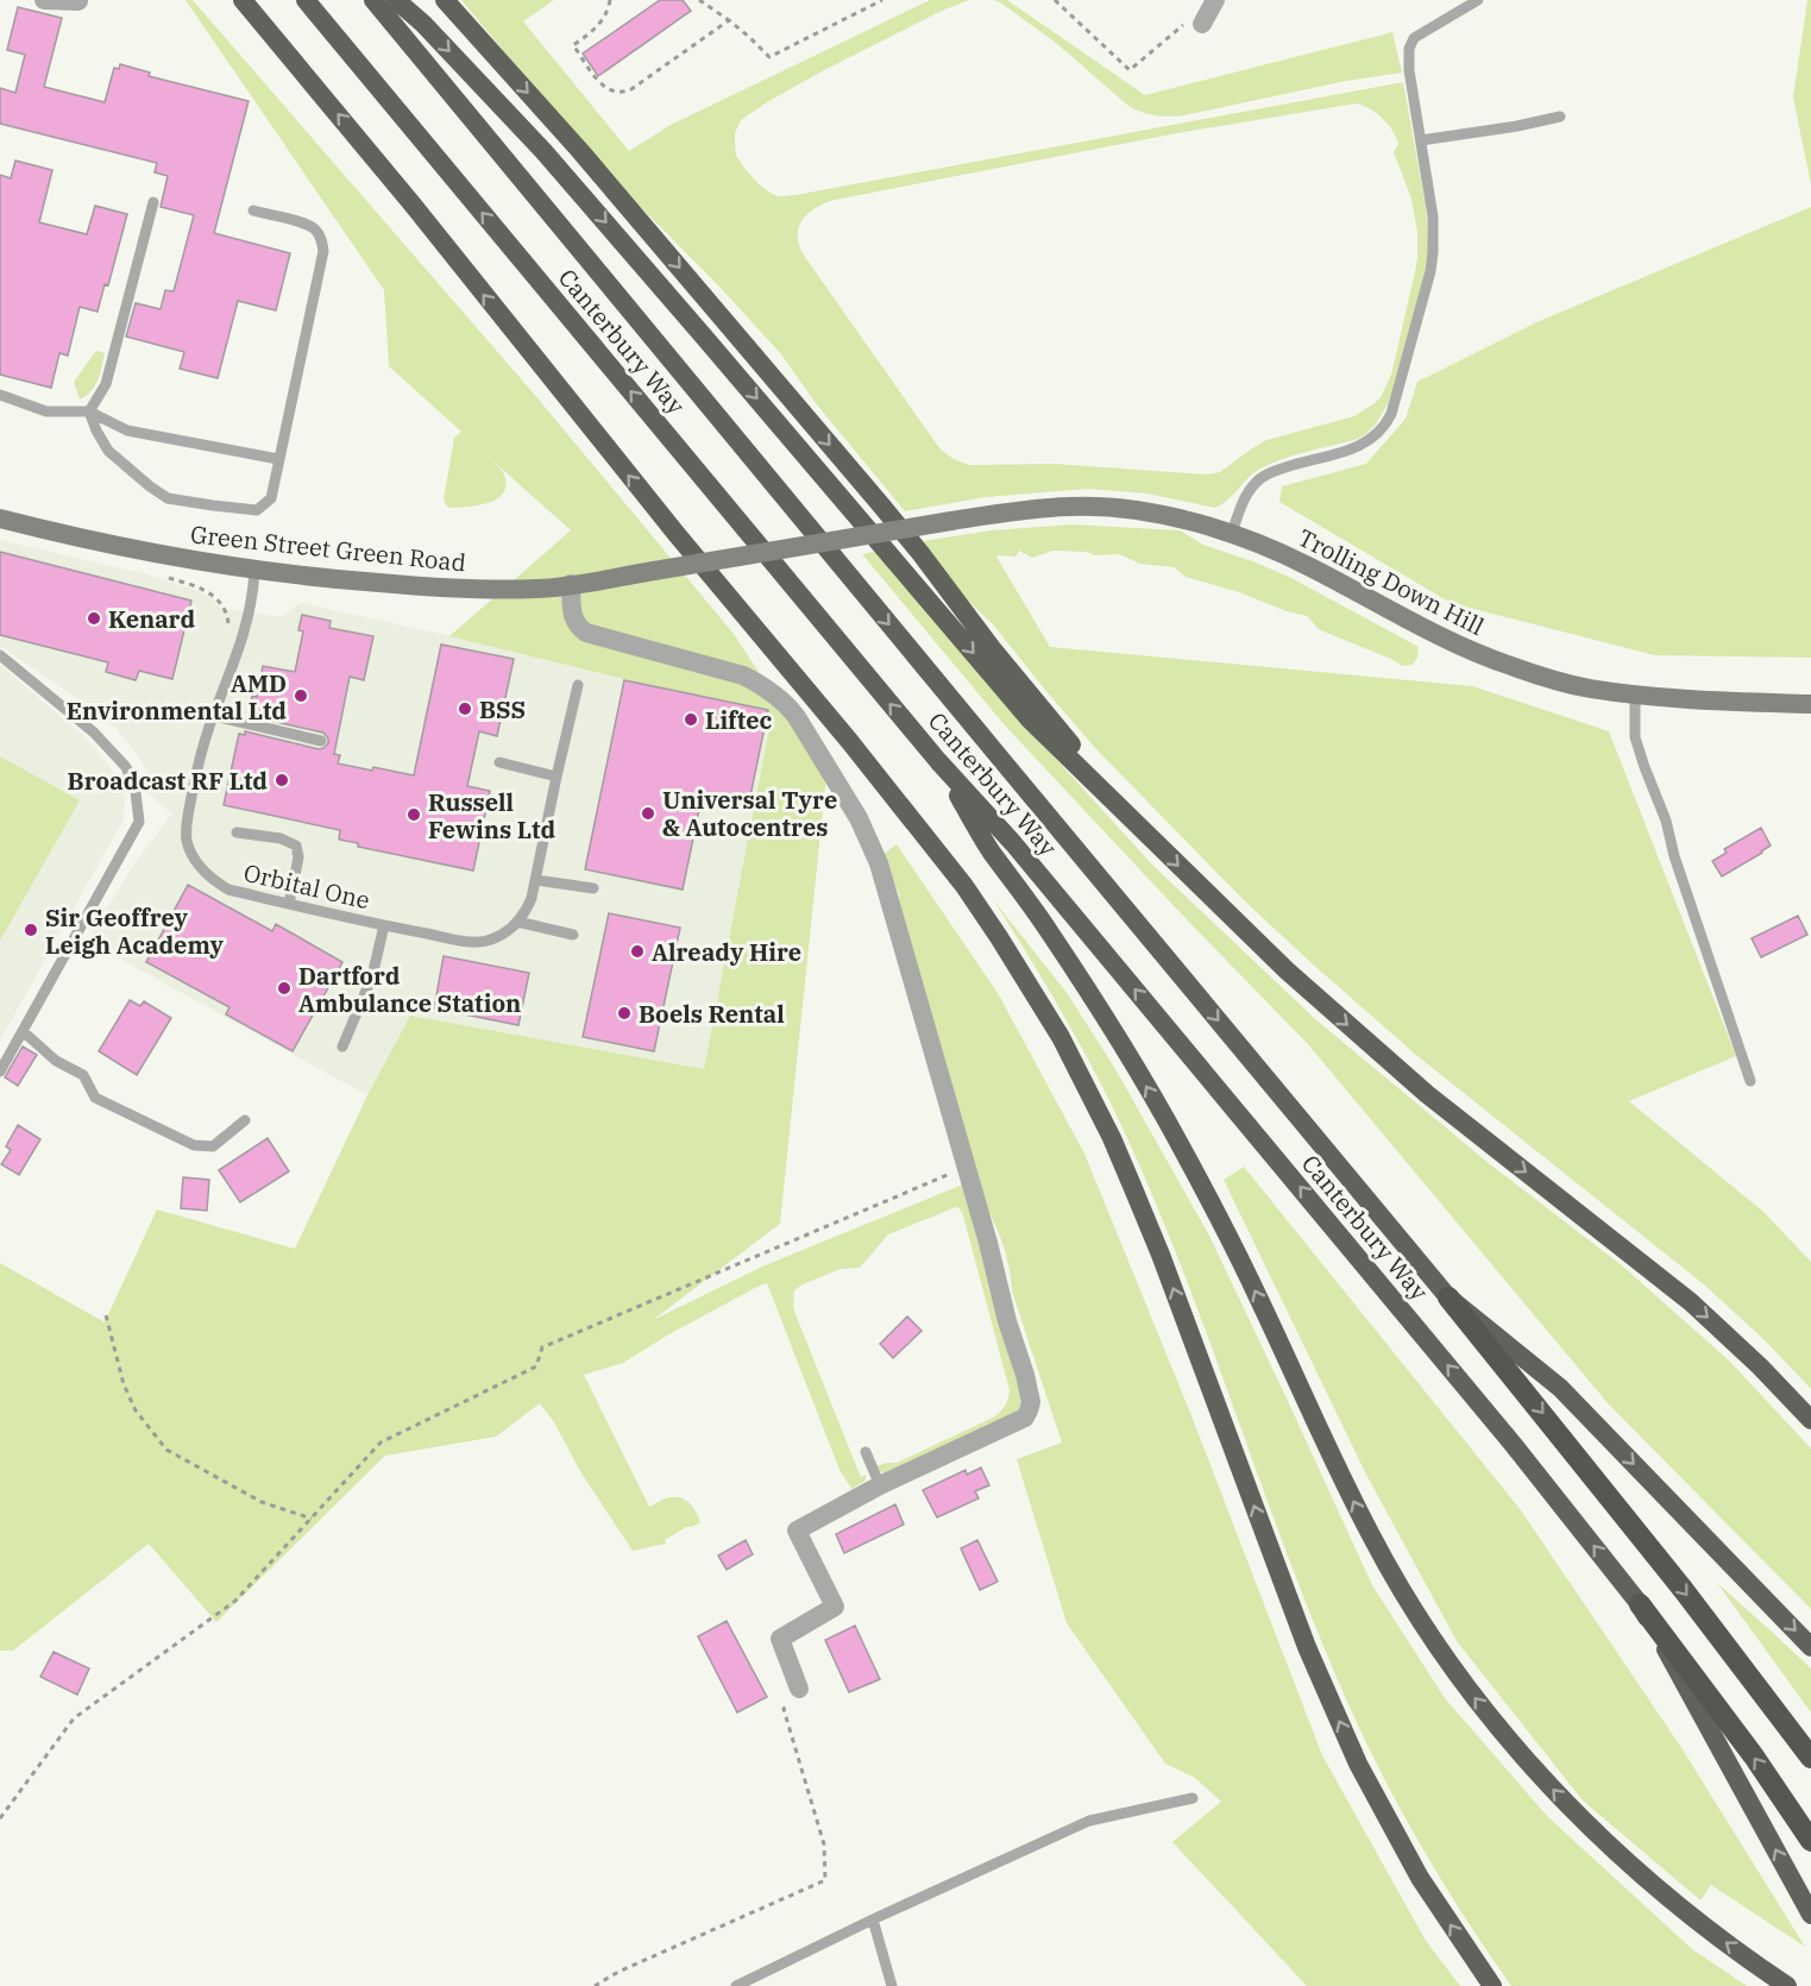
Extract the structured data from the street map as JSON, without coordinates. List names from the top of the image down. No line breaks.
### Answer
{"streets":{"highway":["Canterbury Way"],"main road":["Green Street Green Road","Trolling Down Hill"],"lane":["Orbital One"]},"crossings":[["Green Street Green Road","Trolling Down Hill"],["Green Street Green Road","Orbital One"]],"places":["Kenard","AMD Environmental Ltd","BSS","Liftec","Broadcast RF Ltd","Universal Tyre & Autocentres","Russell Fewins Ltd","Sir Geoffrey Leigh Academy","Already Hire","Dartford Ambulance Station","Boels Rental"]}
